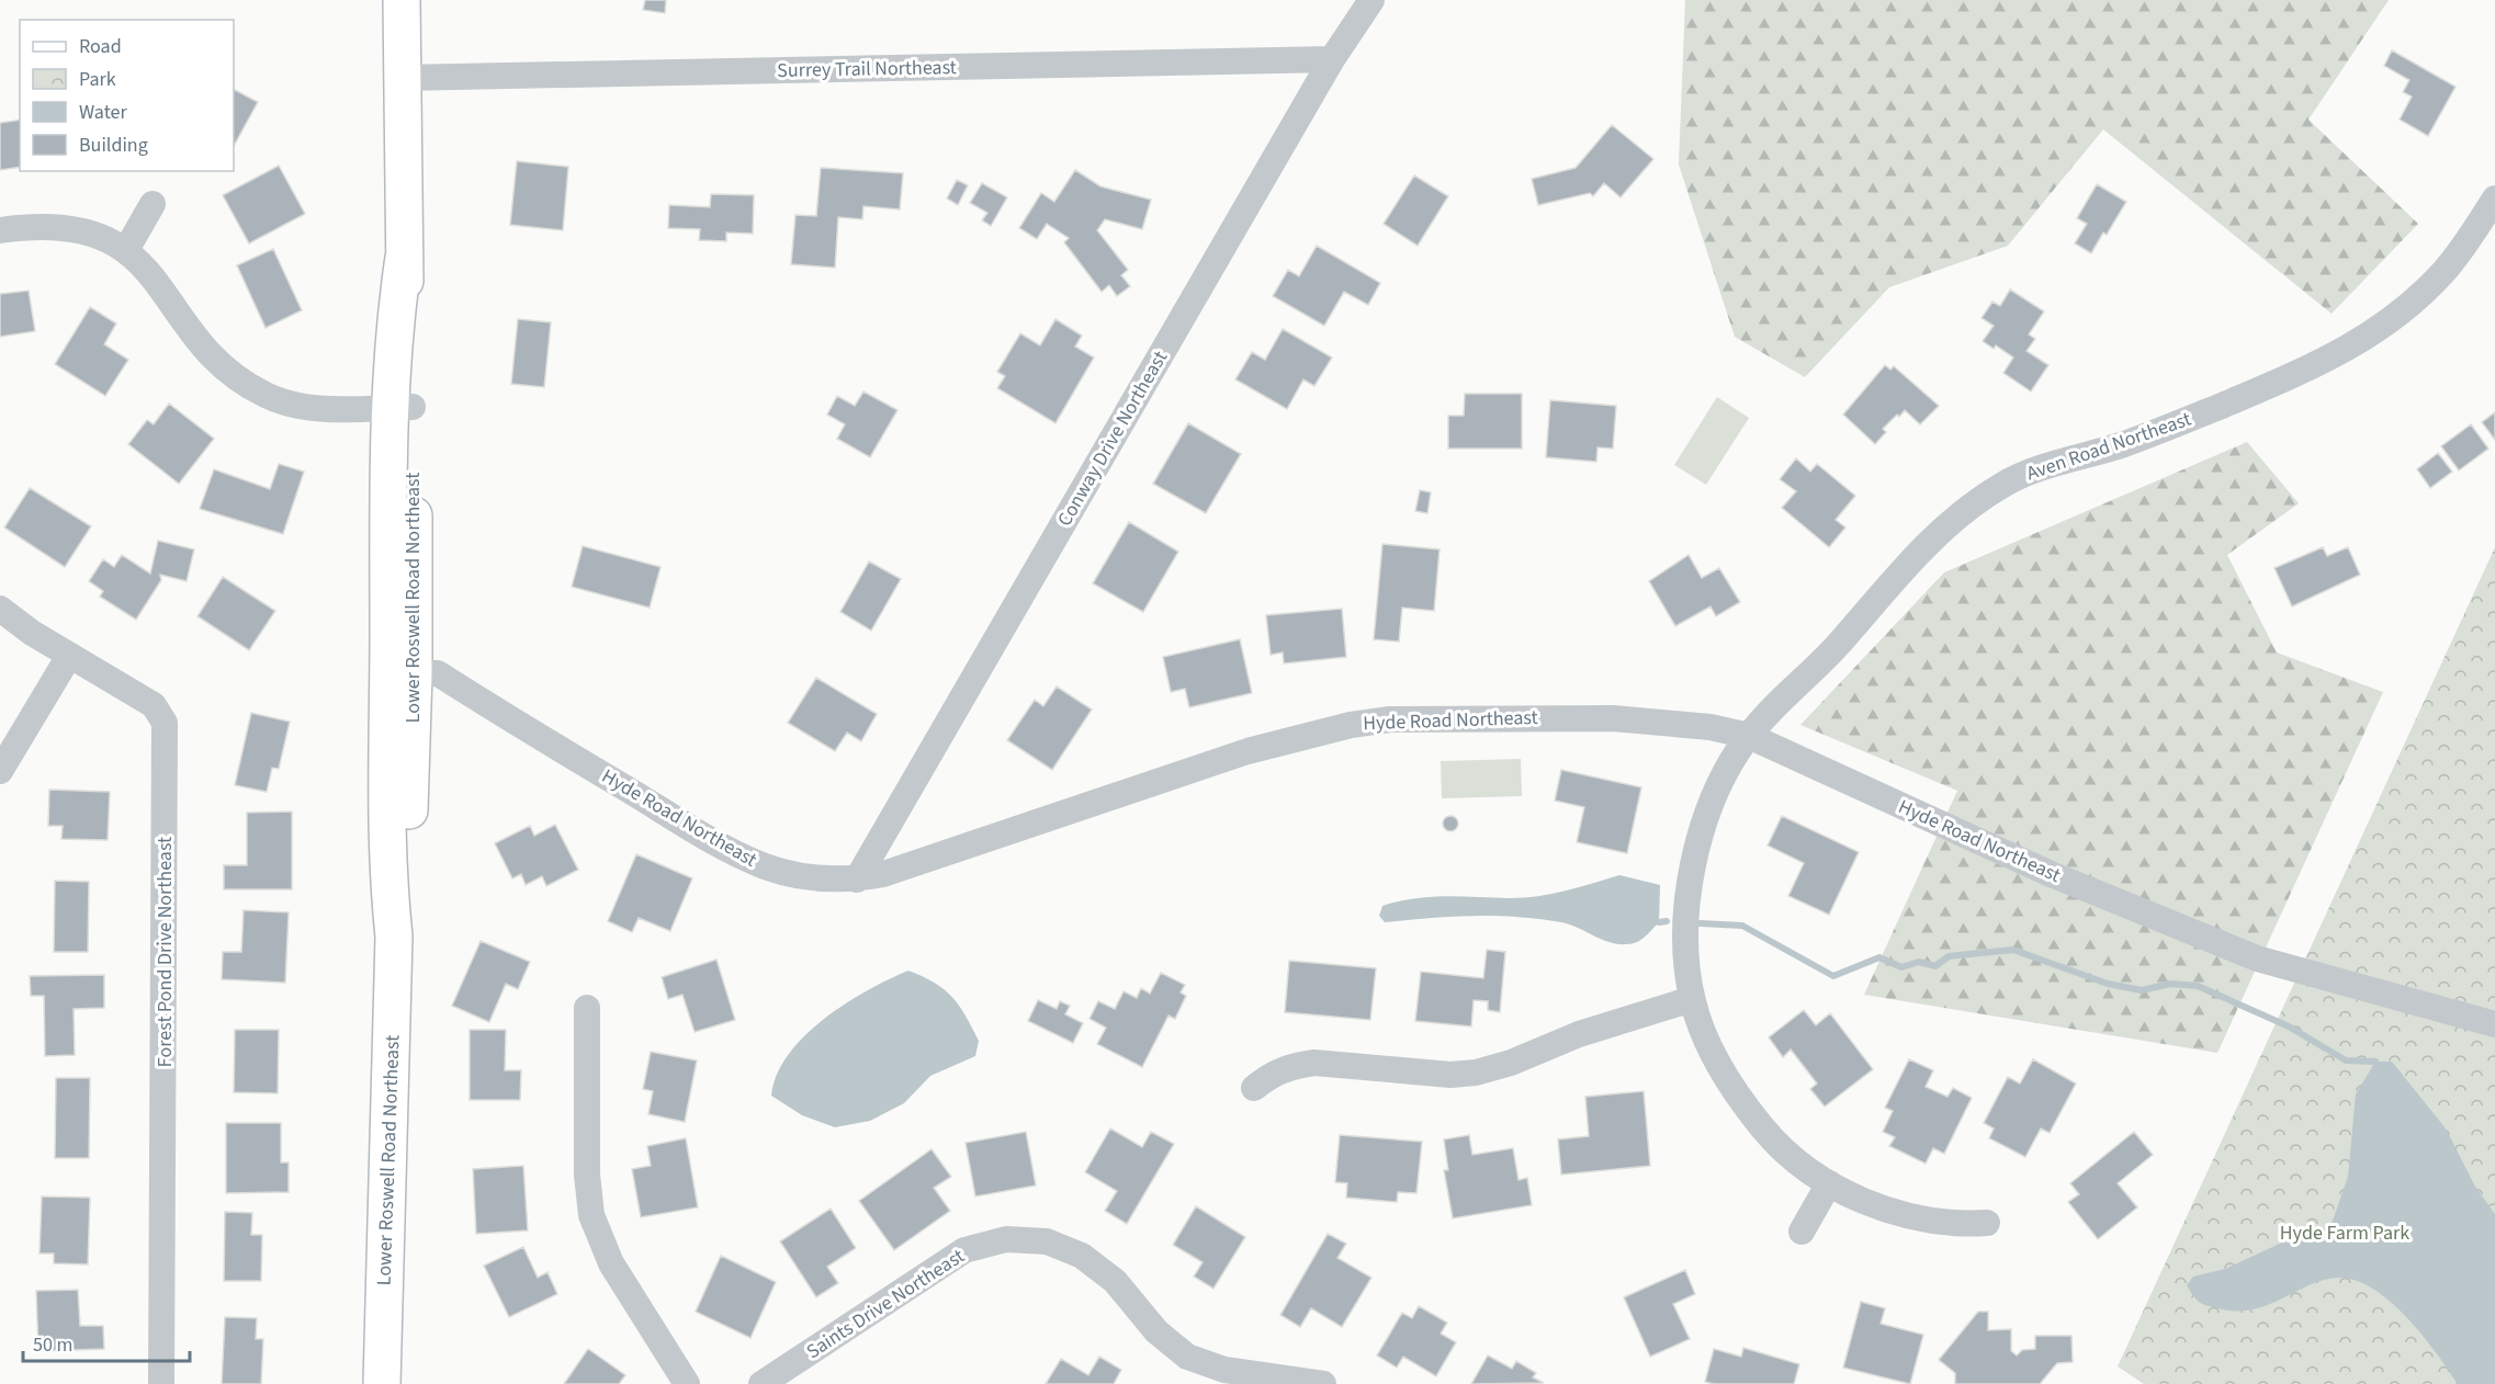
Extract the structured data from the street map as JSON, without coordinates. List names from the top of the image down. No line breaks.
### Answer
{"streets":{"street":["Surrey Trail Northeast","Conway Drive Northeast","Aven Road Northeast","Lower Roswell Road Northeast","Hyde Road Northeast","Forest Pond Drive Northeast","Saints Drive Northeast"]},"crossings":[["Surrey Trail Northeast","Conway Drive Northeast"],["Surrey Trail Northeast","Lower Roswell Road Northeast"],["Conway Drive Northeast","Hyde Road Northeast"],["Aven Road Northeast","Hyde Road Northeast"],["Lower Roswell Road Northeast","Hyde Road Northeast"]],"parks":["Hyde Farm Park"],"legend":["Road","Park","Water","Building"],"scale_bar":"50 m"}
